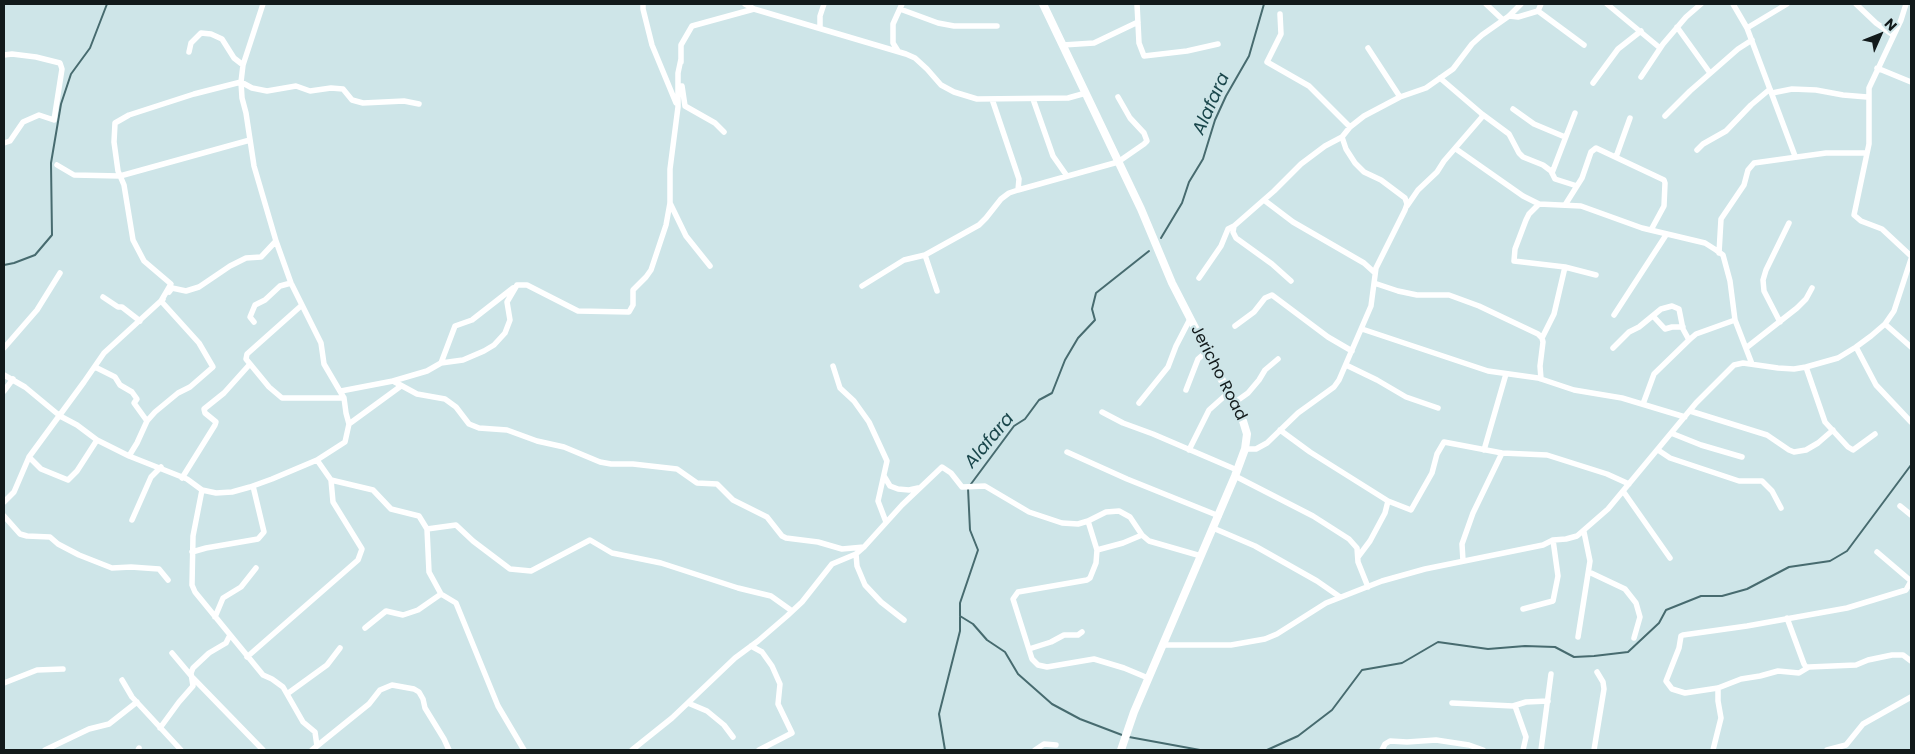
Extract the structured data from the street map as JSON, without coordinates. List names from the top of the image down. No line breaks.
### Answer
{"streets":{"street":["Jericho Road"]},"water":["Alafara"],"north":"top right"}
